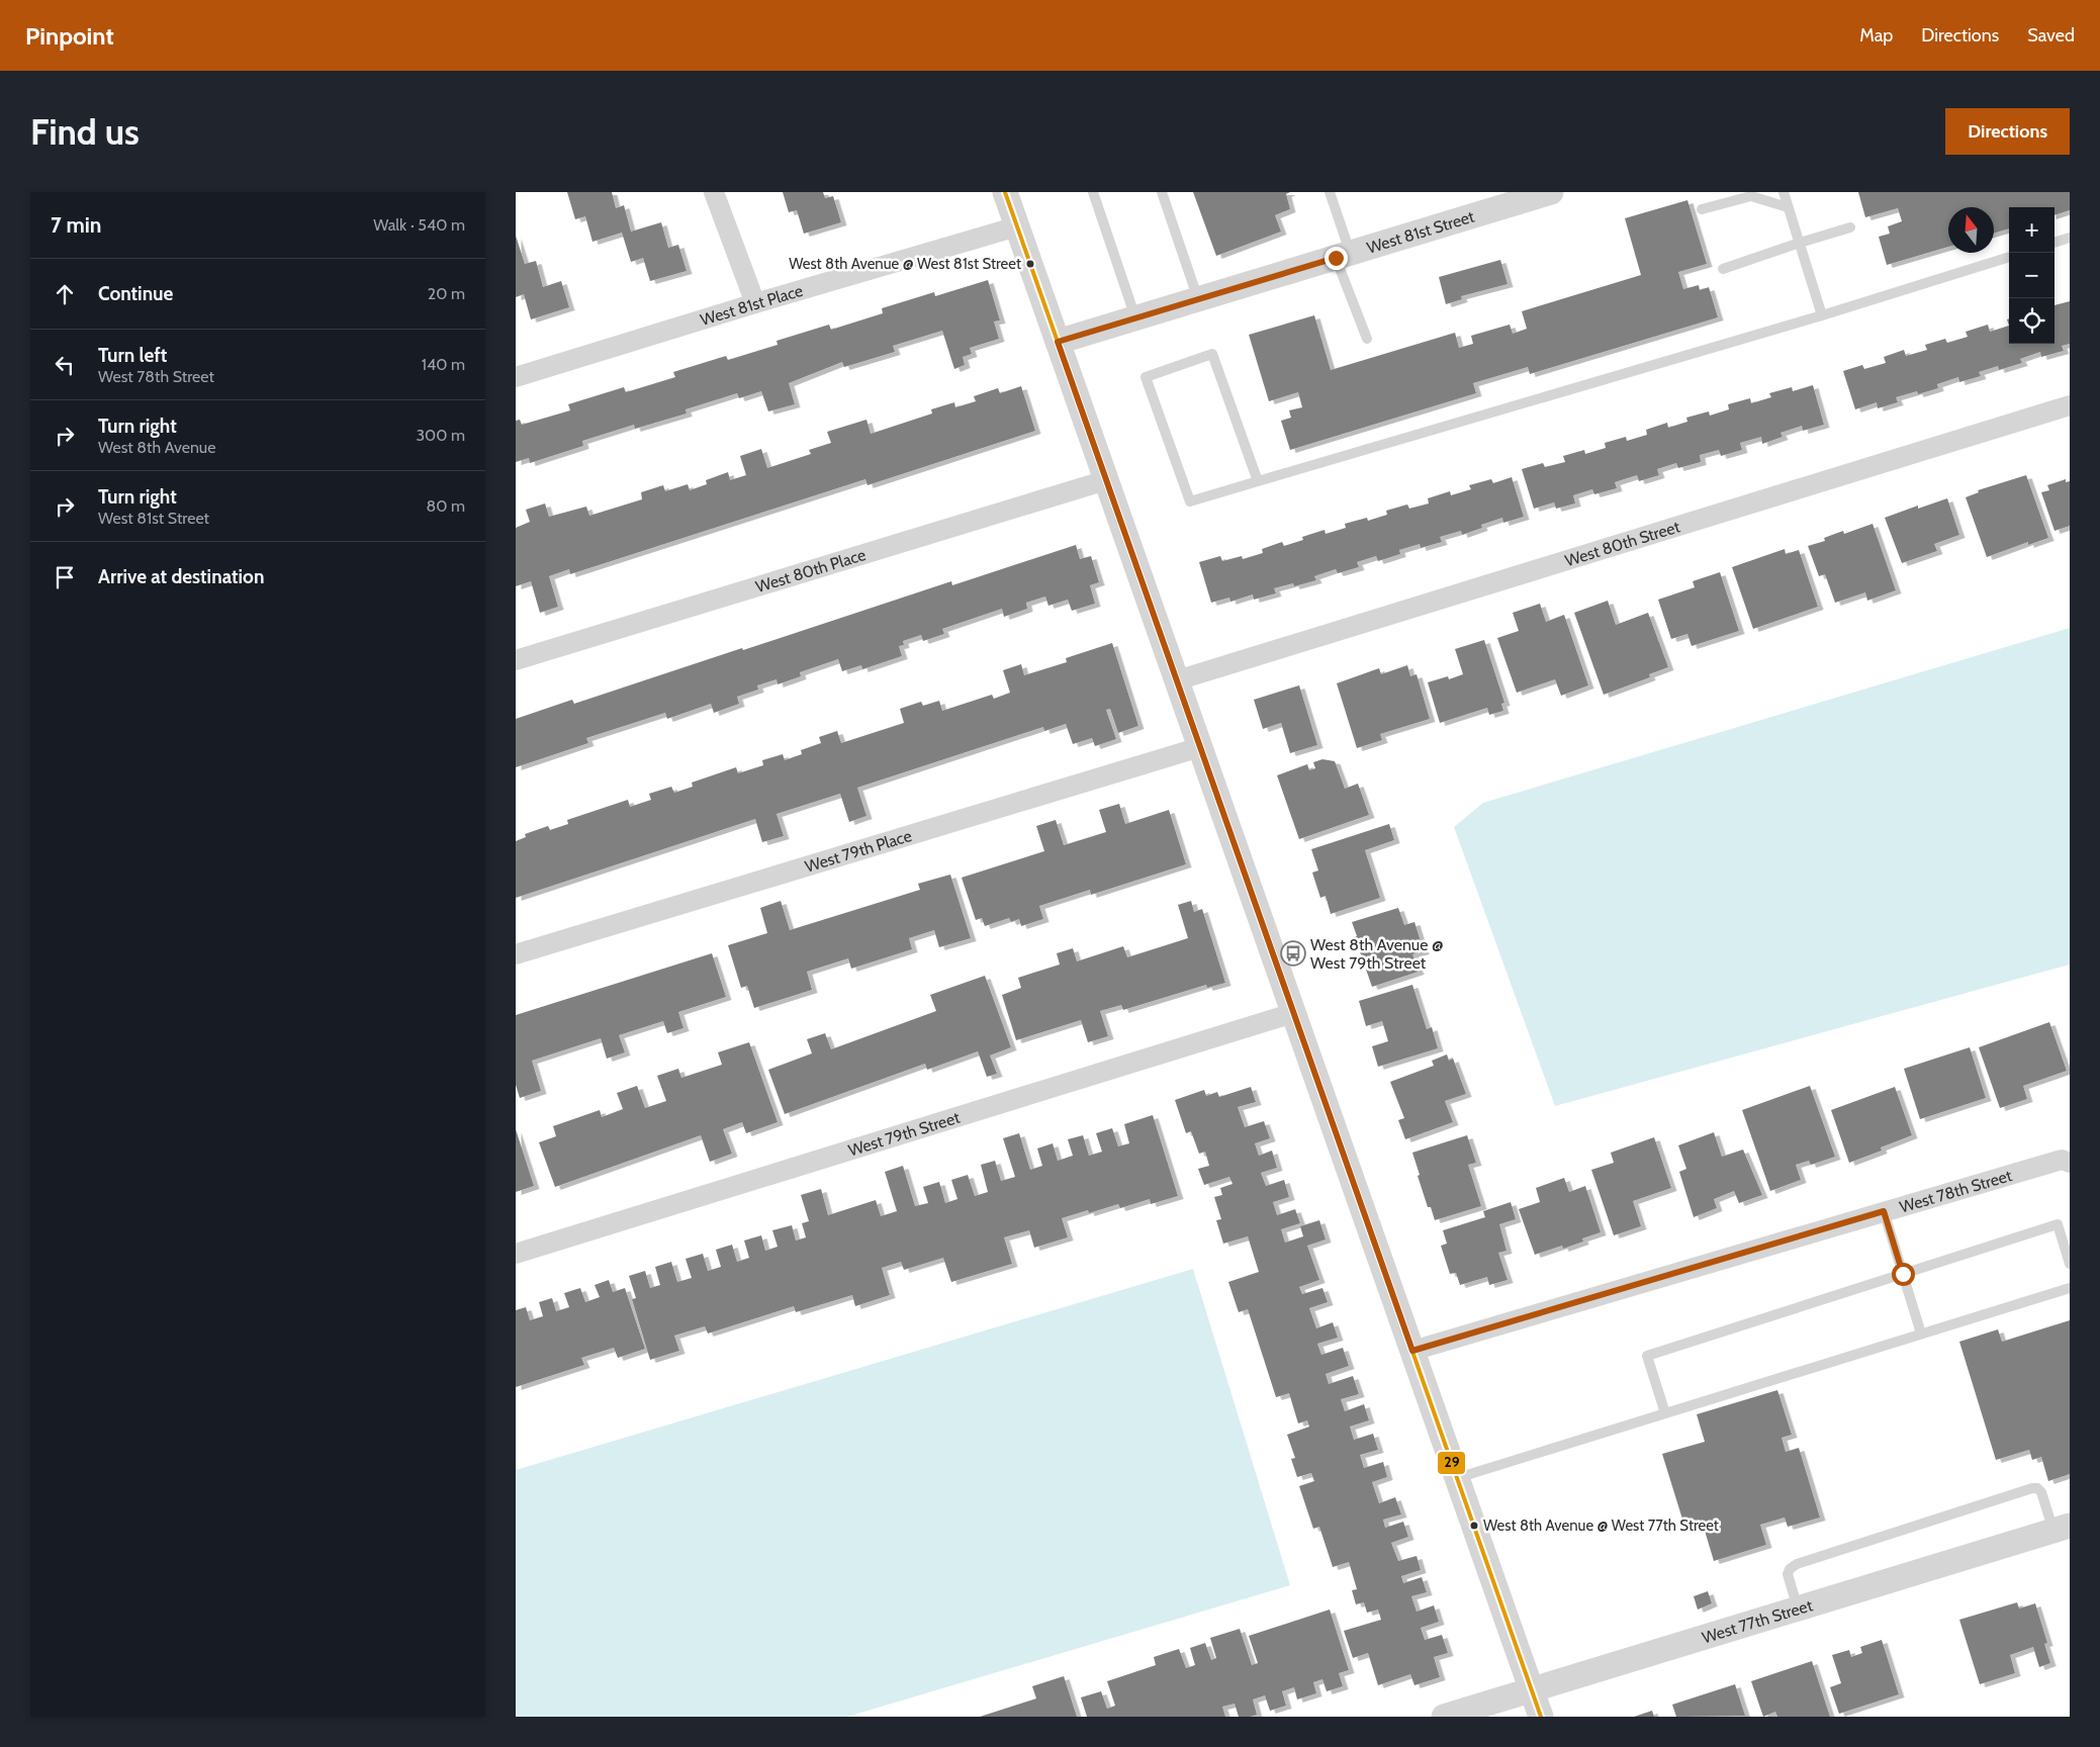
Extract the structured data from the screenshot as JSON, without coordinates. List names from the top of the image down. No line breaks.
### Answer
{"streets":{"street":["West 81st Street","West 81st Place","West 80th Street","West 80th Place","West 79th Place","West 79th Street","West 78th Street","West 77th Street"]},"places":{"other":["West 8th Avenue @ West 81st Street","West 8th Avenue @ West 77th Street"],"bus stop":["West 8th Avenue @ West 79th Street"]},"lines":["transit line 29"],"north":"top","page":{"header":"Pinpoint","nav":["Map","Directions","Saved"],"buttons":"Directions","title":"Find us","heading":["7 min","Walk · 540 m"],"map_buttons":["+","−"],"list":[["Continue","20 m"],["Turn left","West 78th Street","140 m"],["Turn right","West 8th Avenue","300 m"],["Turn right","West 81st Street","80 m"],"Arrive at destination"]}}
